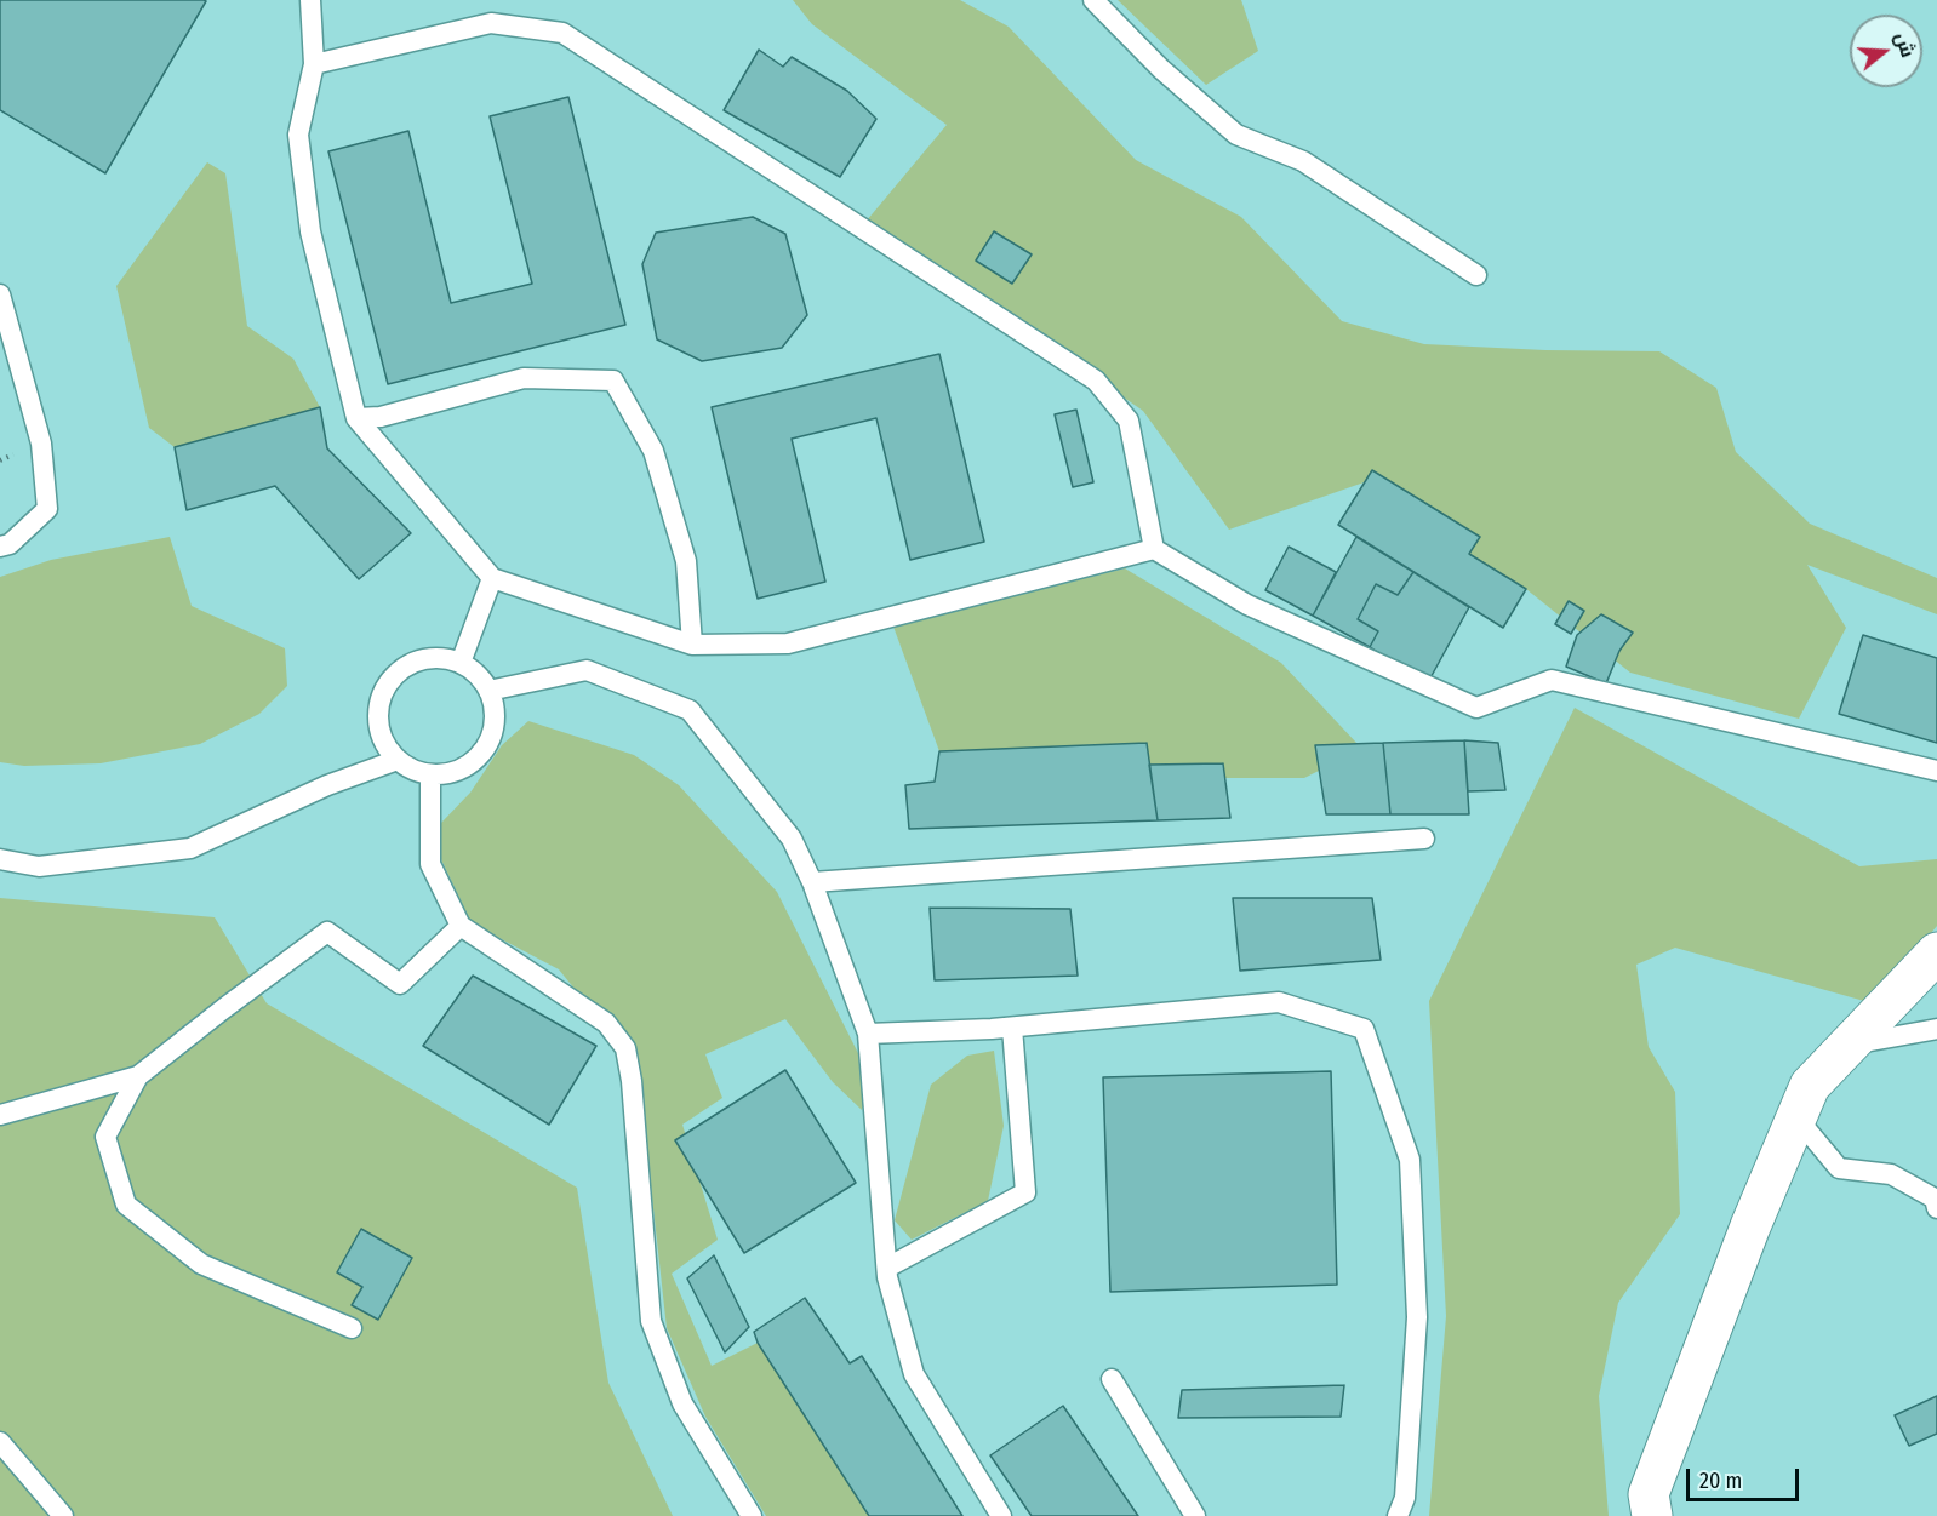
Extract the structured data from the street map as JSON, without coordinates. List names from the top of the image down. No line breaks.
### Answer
{"scale_bar":"20 m","north":"right"}
